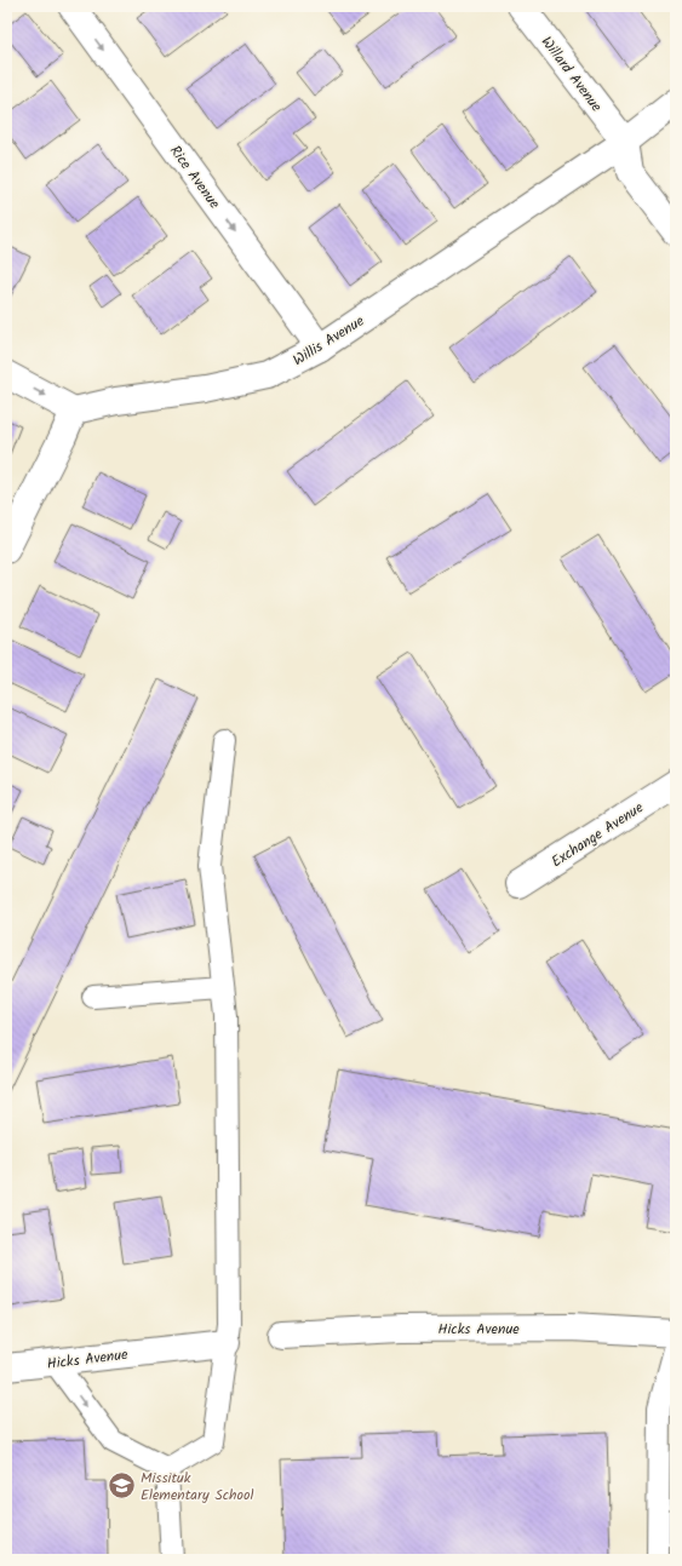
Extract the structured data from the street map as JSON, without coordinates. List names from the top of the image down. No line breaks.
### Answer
{"streets":{"street":["Willard Avenue","Rice Avenue","Willis Avenue","Exchange Avenue","Hicks Avenue"]},"crossings":[["Willard Avenue","Willis Avenue"],["Rice Avenue","Willis Avenue"]],"one_way":["Rice Avenue"],"places":{"school or university":["Missituk Elementary School"]}}
